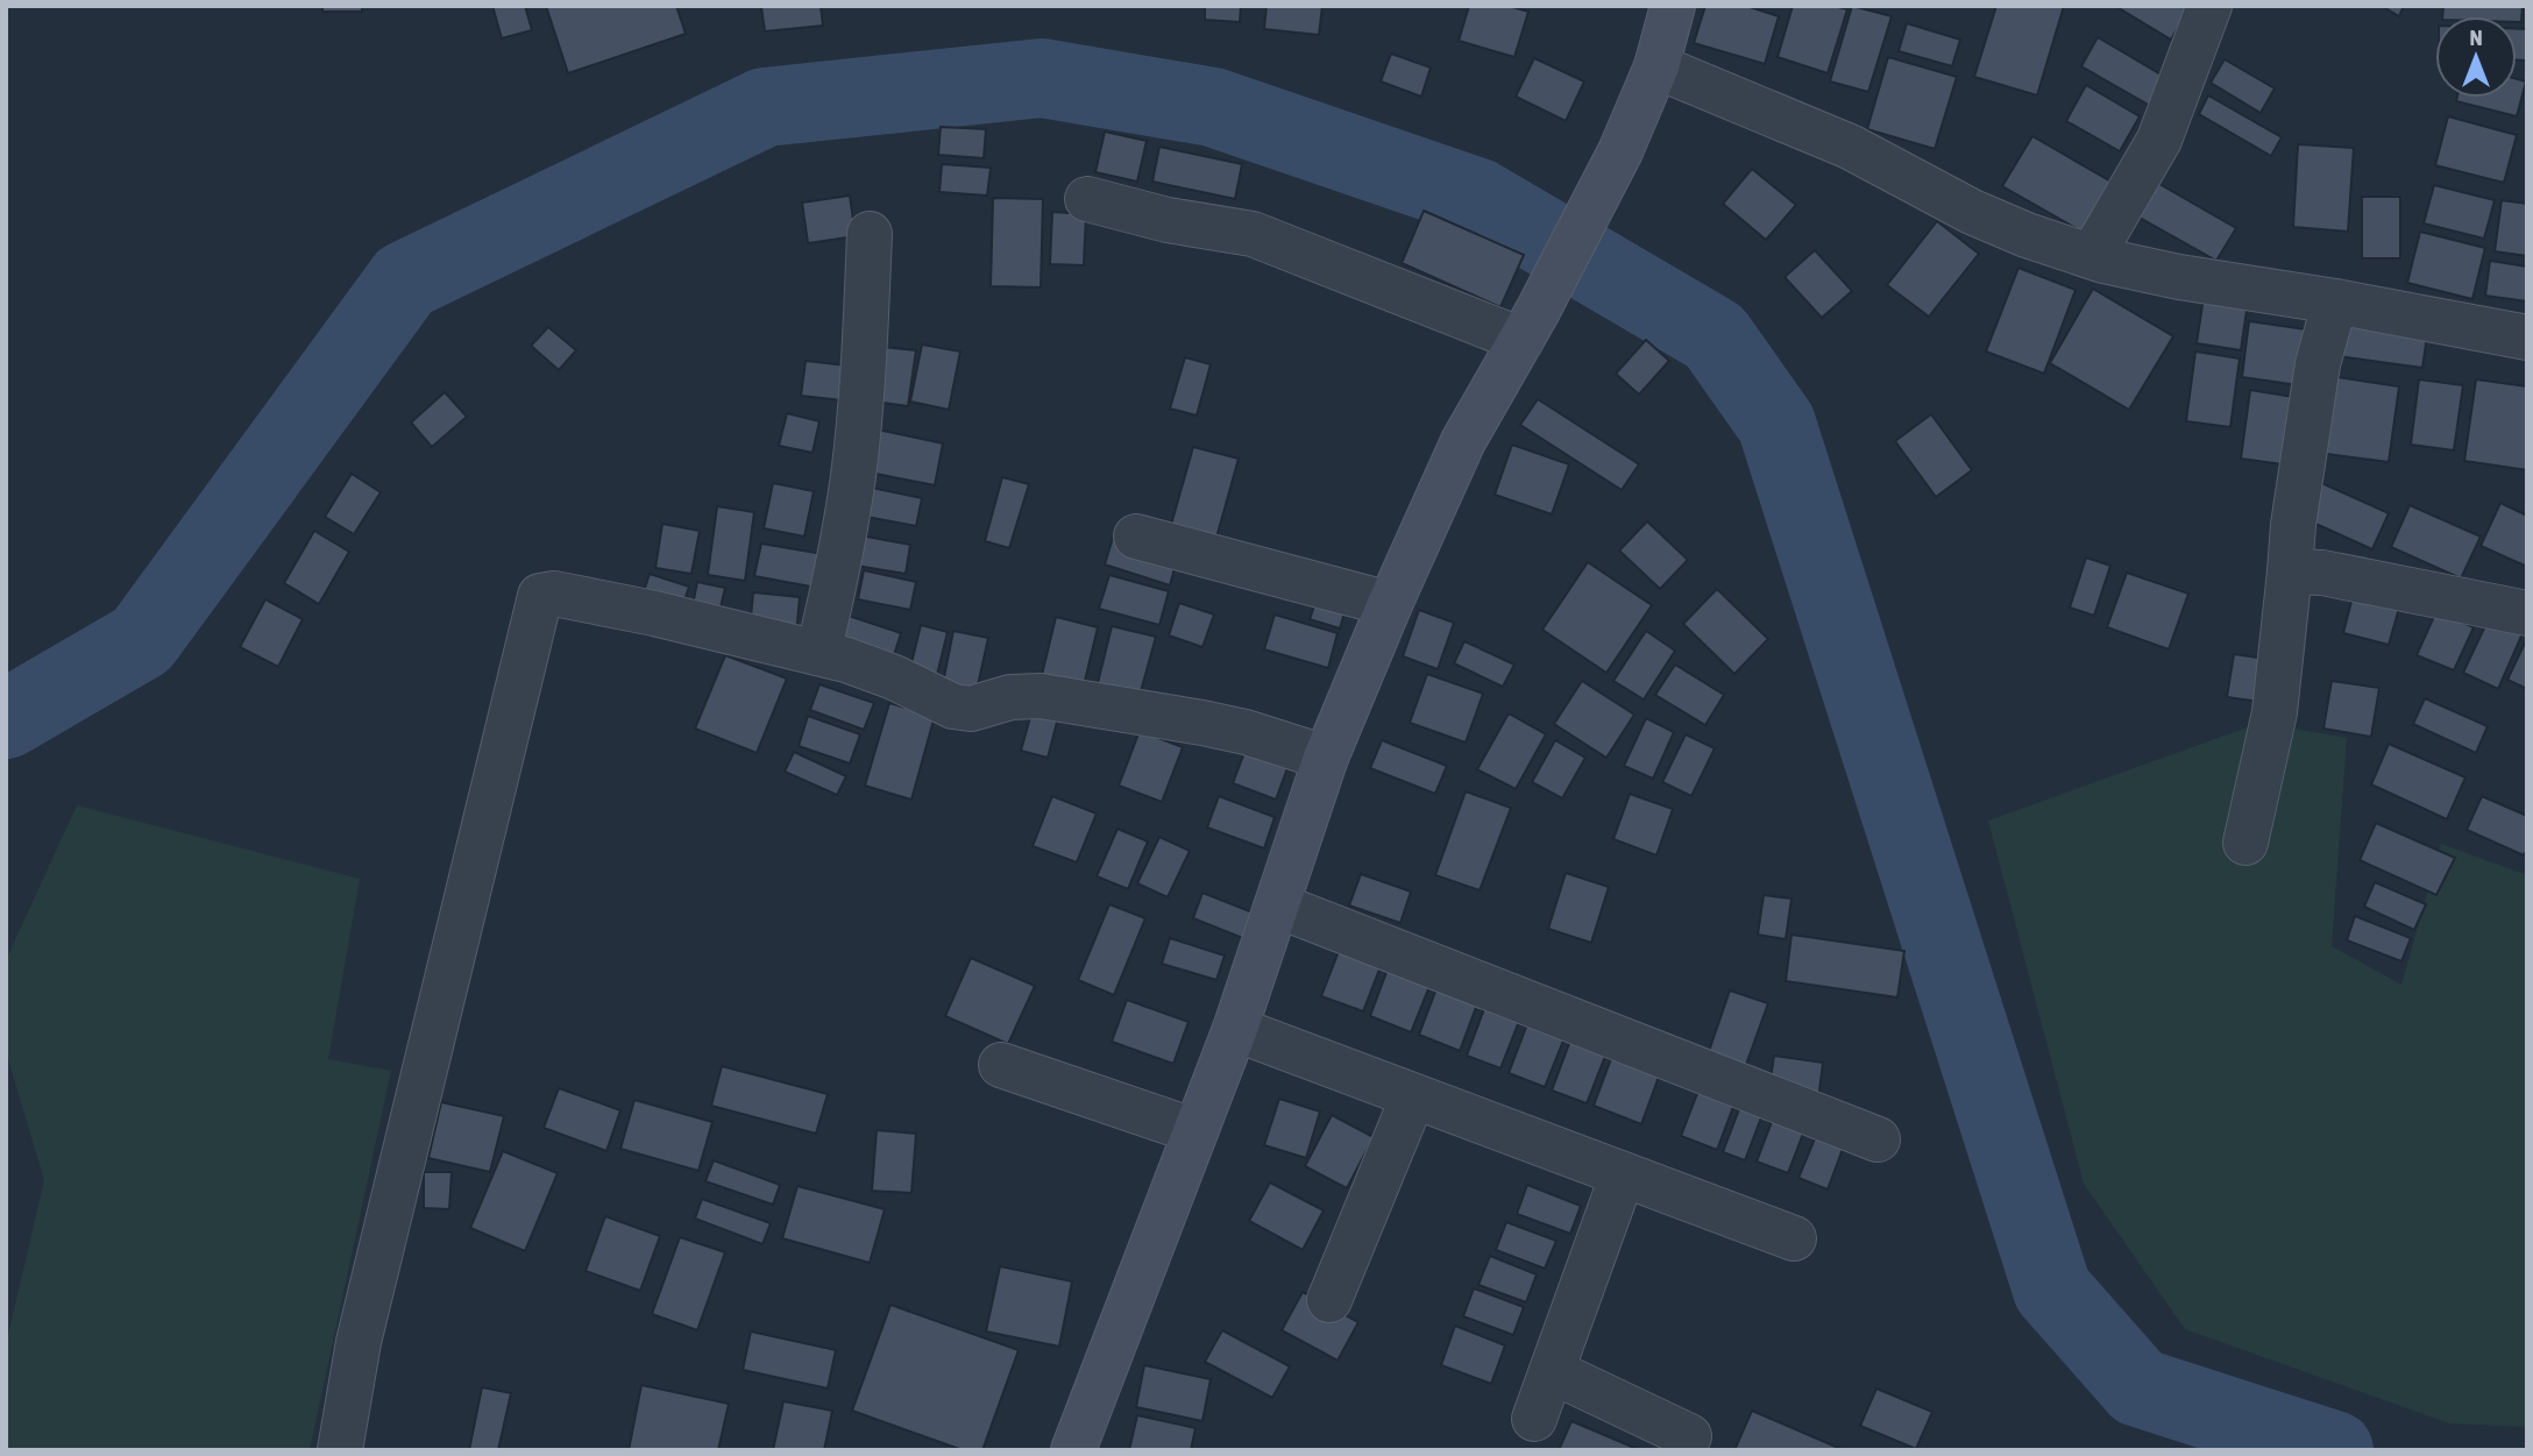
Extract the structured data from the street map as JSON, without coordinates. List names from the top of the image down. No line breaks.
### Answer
{"north":"top"}
